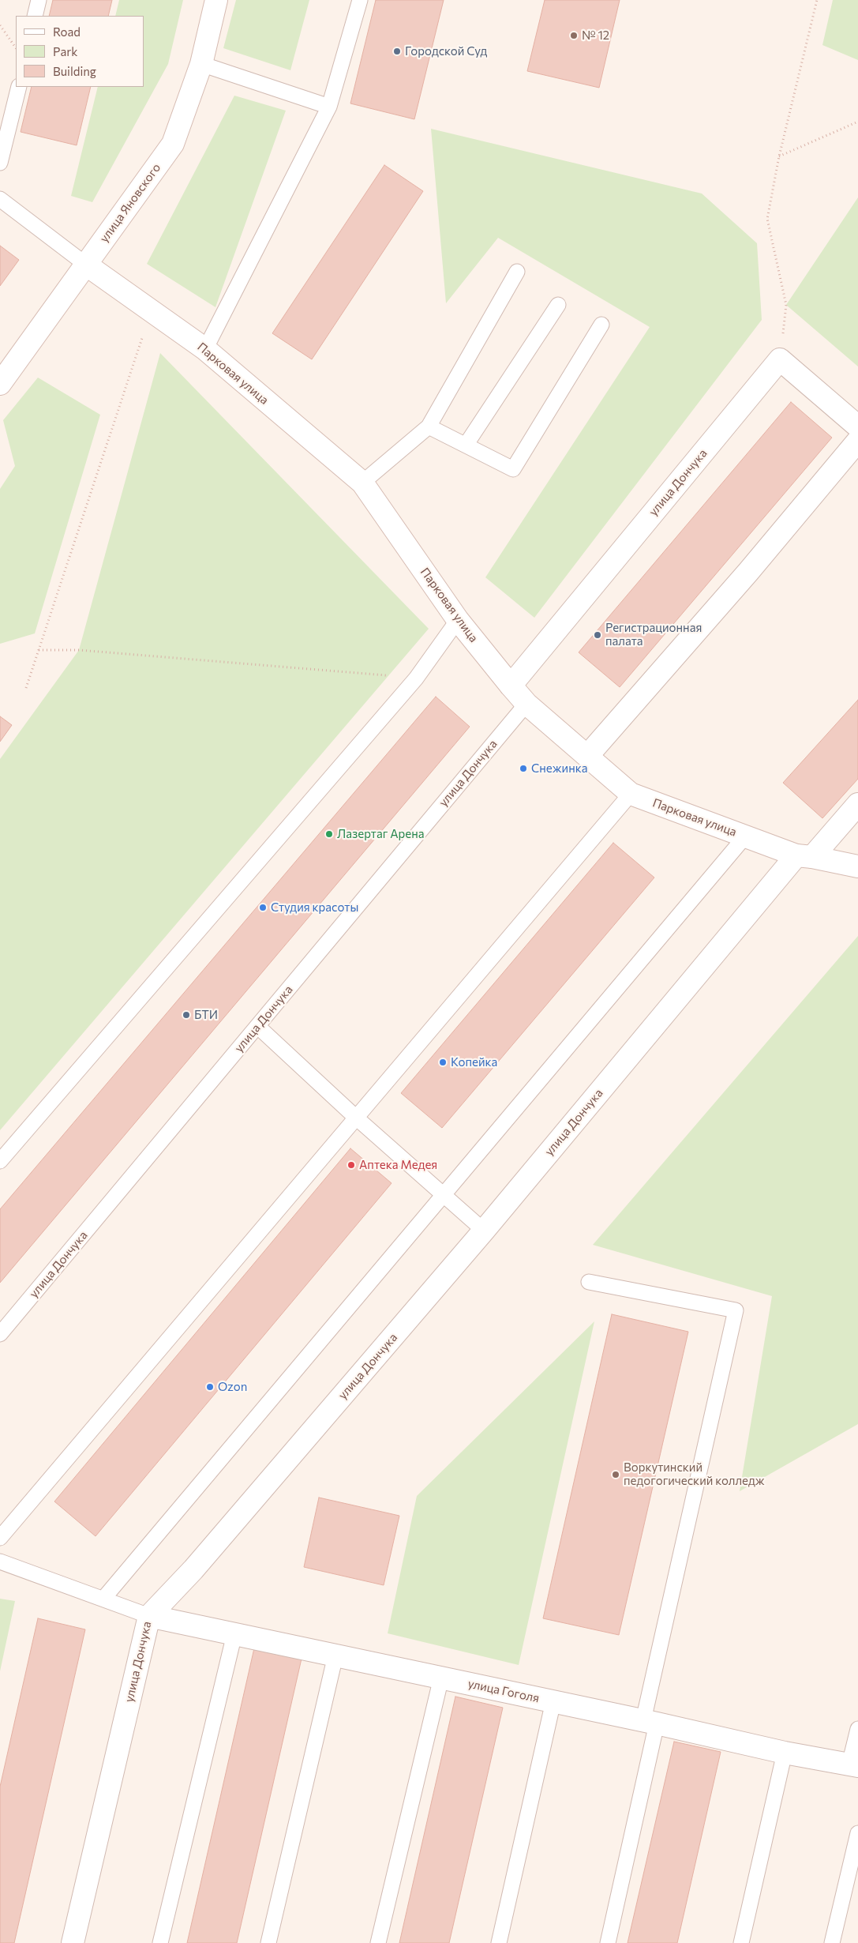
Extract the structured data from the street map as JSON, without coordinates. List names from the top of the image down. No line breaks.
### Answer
{"streets":{"street":["улица Яновского","Парковая улица","улица Дончука","улица Гоголя"]},"crossings":[["улица Яновского","Парковая улица"],["Парковая улица","улица Дончука"],["улица Дончука","улица Гоголя"]],"places":["№ 12","Городской Суд","Регистрационная палата","Снежинка","Лазертаг Арена","Студия красоты","БТИ","Копейка","Аптека Медея","Ozon","Воркутинский педогогический колледж"],"legend":["Road","Park","Building"]}
